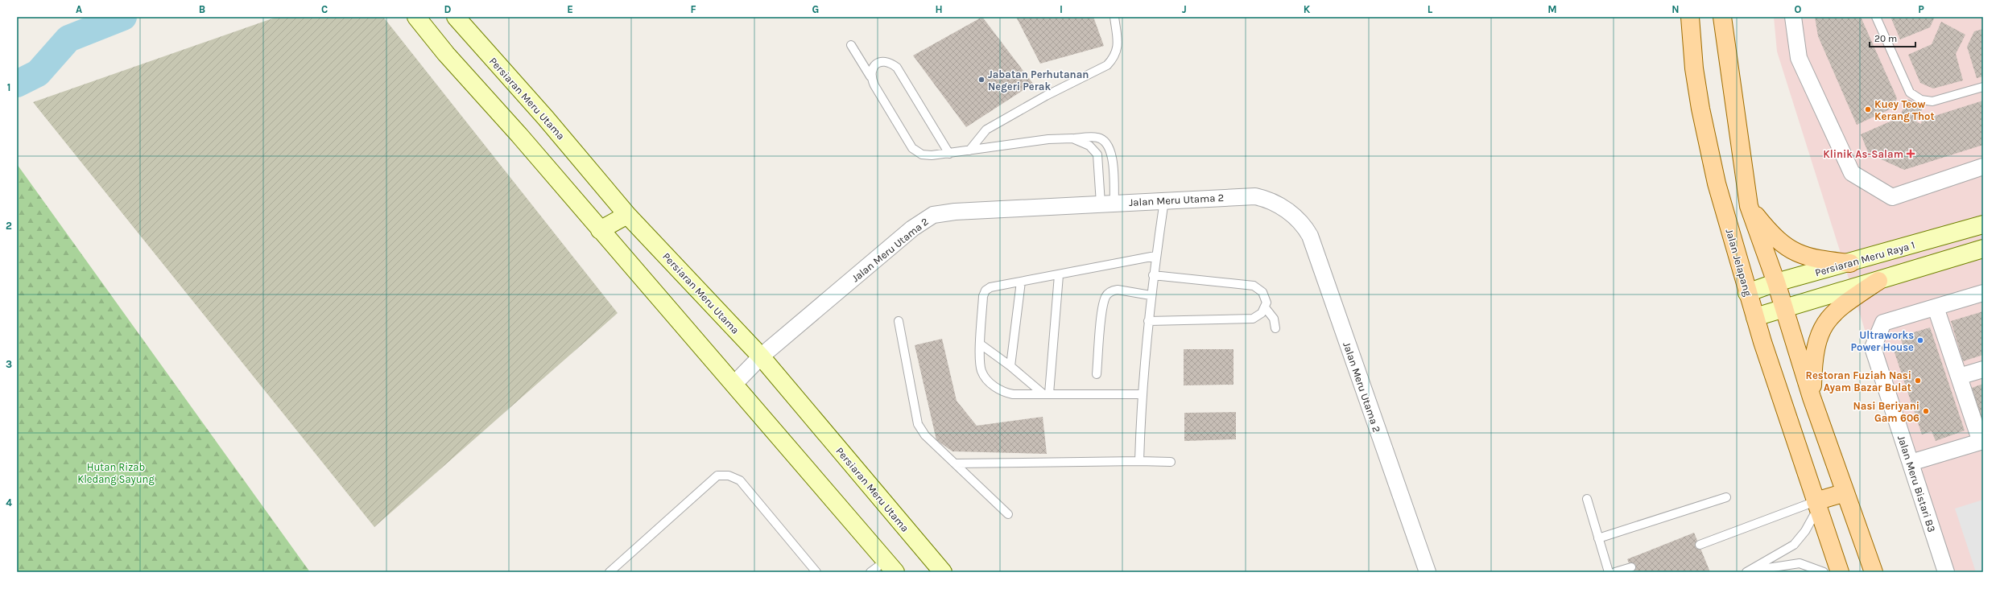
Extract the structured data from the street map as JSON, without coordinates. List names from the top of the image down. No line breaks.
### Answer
{"streets":{"main road":["Persiaran Meru Utama","Persiaran Meru Raya 1","Jalan Jelapang"],"street":["Jalan Meru Utama 2","Jalan Meru Bistari B3"]},"crossings":[["Persiaran Meru Utama","Jalan Meru Utama 2"],["Persiaran Meru Raya 1","Jalan Jelapang"]],"parks":["Hutan Rizab Kledang Sayung"],"places":{"other":["Jabatan Perhutanan Negeri Perak","Kuey Teow Kerang Thot","Ultraworks Power House","Restoran Fuziah Nasi Ayam Bazar Bulat","Nasi Beriyani Gam 606"],"health":["Klinik As-Salam"]},"scale_bar":"20 m","grid":{"columns":["A","B","C","D","E","F","G","H","I","J","K","L","M","N","O","P"],"rows":["1","2","3","4"]}}
